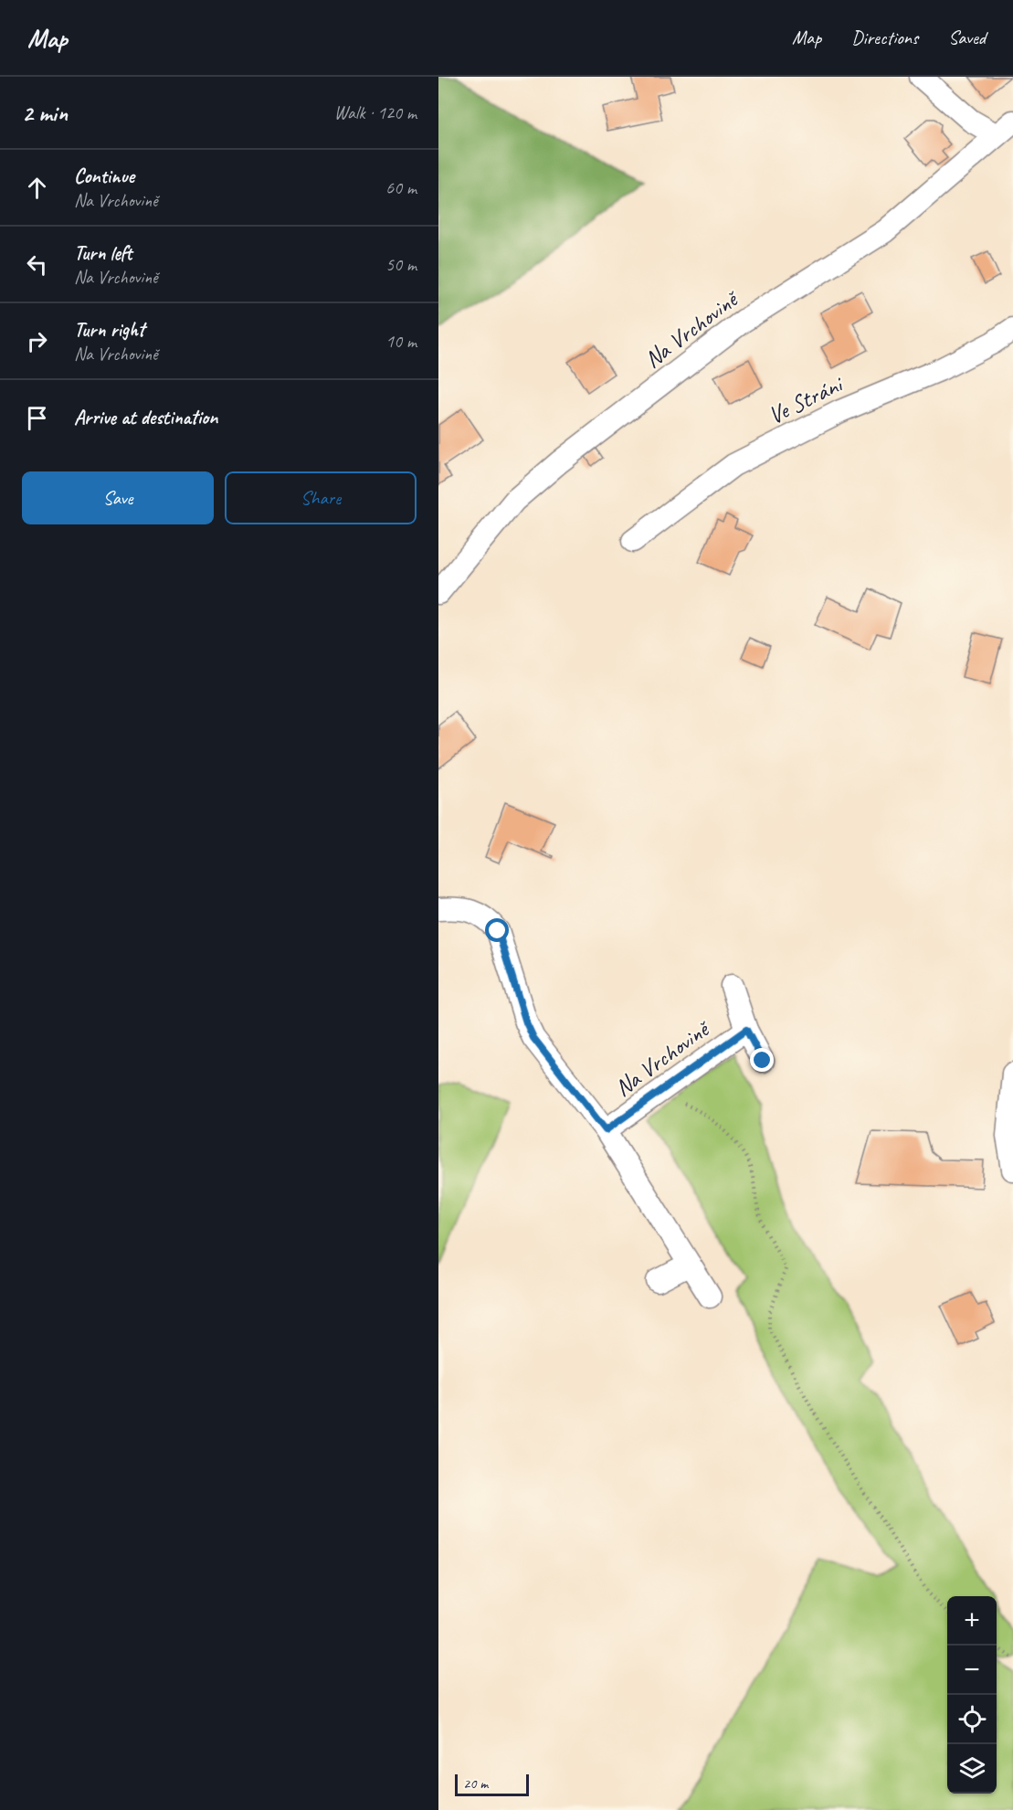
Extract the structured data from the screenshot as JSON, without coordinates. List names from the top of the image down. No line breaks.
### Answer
{"streets":{"street":["Na Vrchovině","Ve Stráni"]},"scale_bar":"20 m","page":{"header":"Map","nav":["Map","Directions","Saved"],"heading":["2 min","Walk · 120 m"],"list":[["Continue","Na Vrchovině","60 m"],["Turn left","Na Vrchovině","50 m"],["Turn right","Na Vrchovině","10 m"],"Arrive at destination"],"buttons":["Save","Share"],"map_buttons":["+","−"],"scale":"20 m"}}
